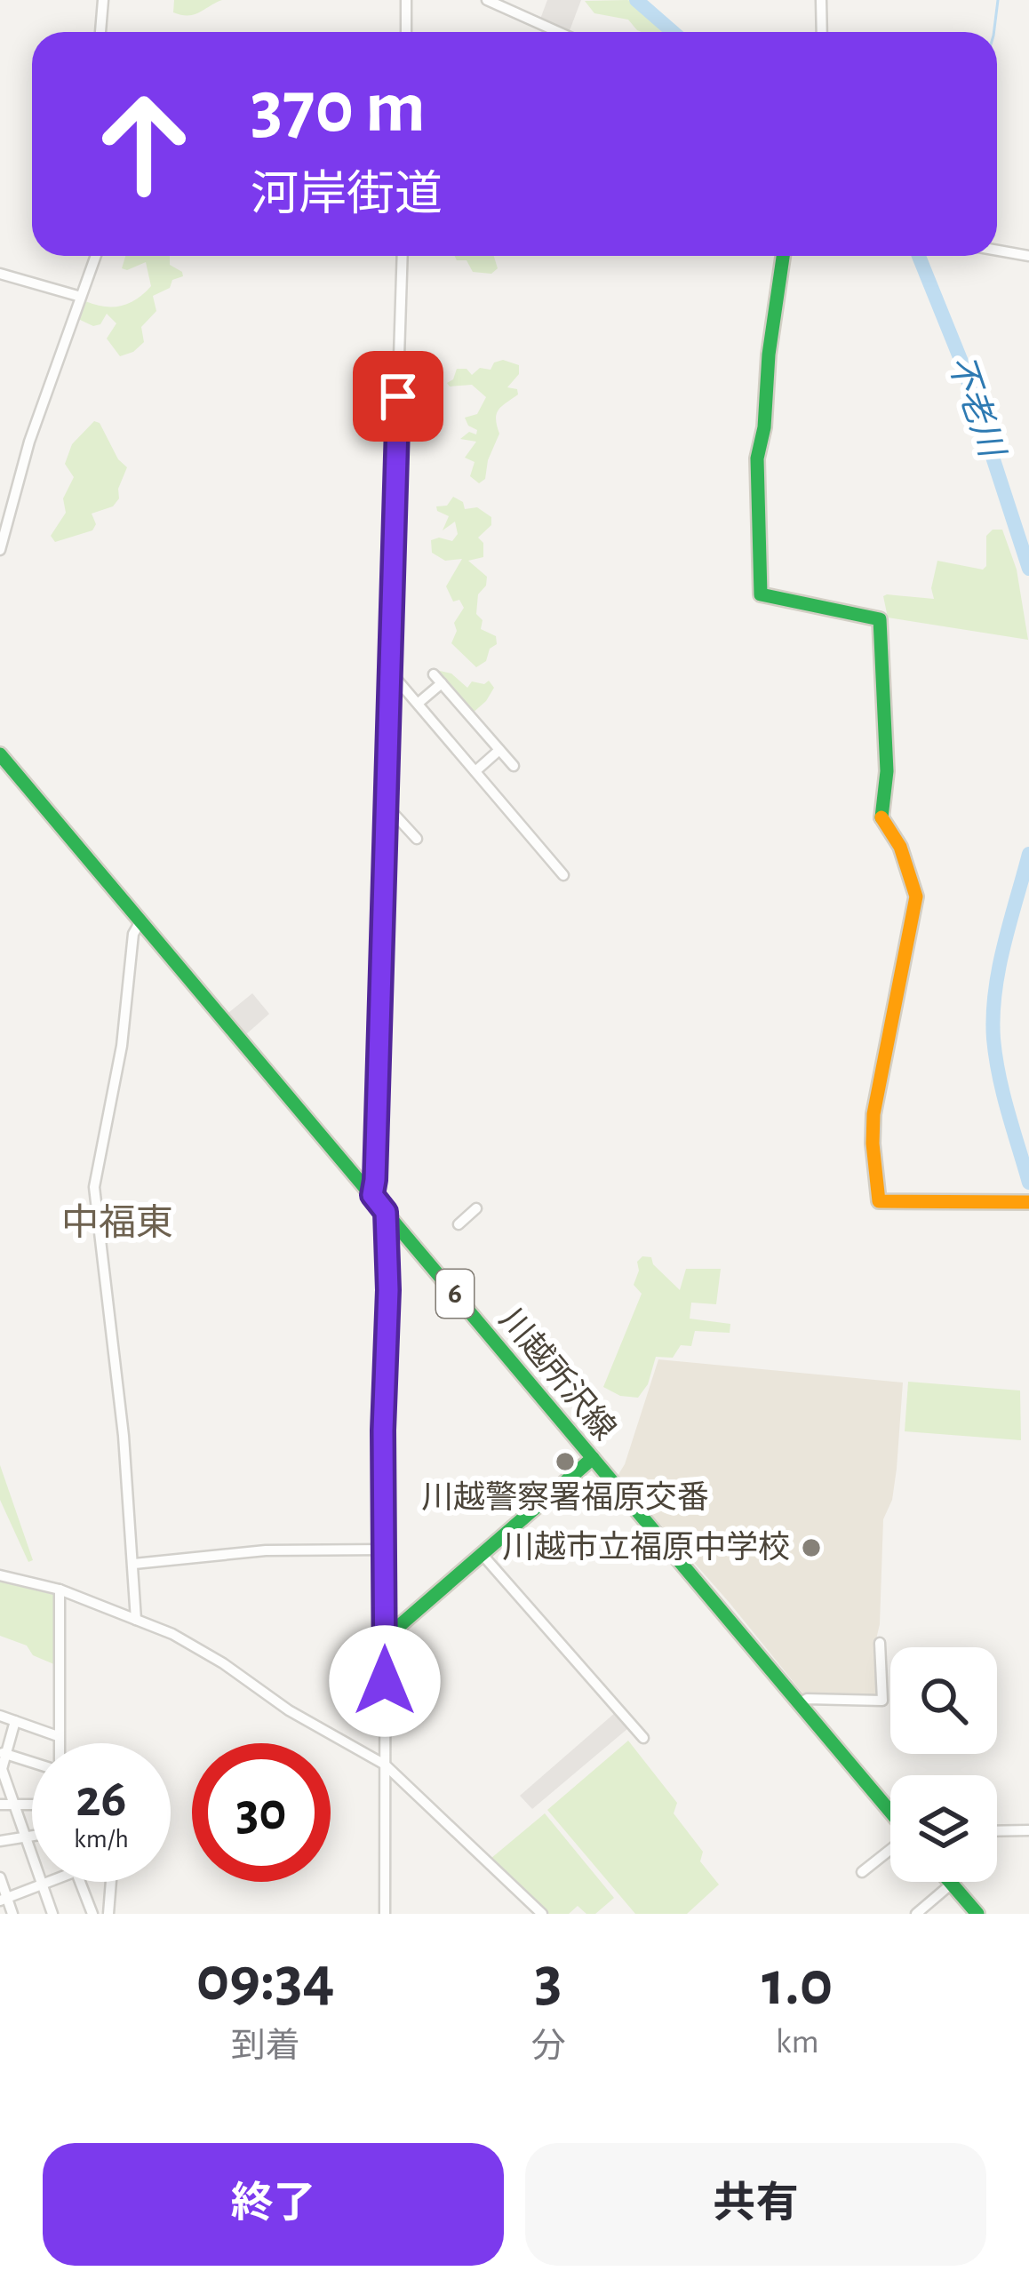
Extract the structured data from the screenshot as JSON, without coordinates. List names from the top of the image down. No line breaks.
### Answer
{"streets":{"street":["6","川越所沢線"]},"districts":["中福東"],"water":["不老川"],"places":["川越警察署福原交番","川越市立福原中学校"],"page":{"turn":["370 m","河岸街道"],"speed":"26 km/h","limit":"30","eta":["09:34","到着","3","分","1.0","km"],"buttons":["終了","共有"]}}
